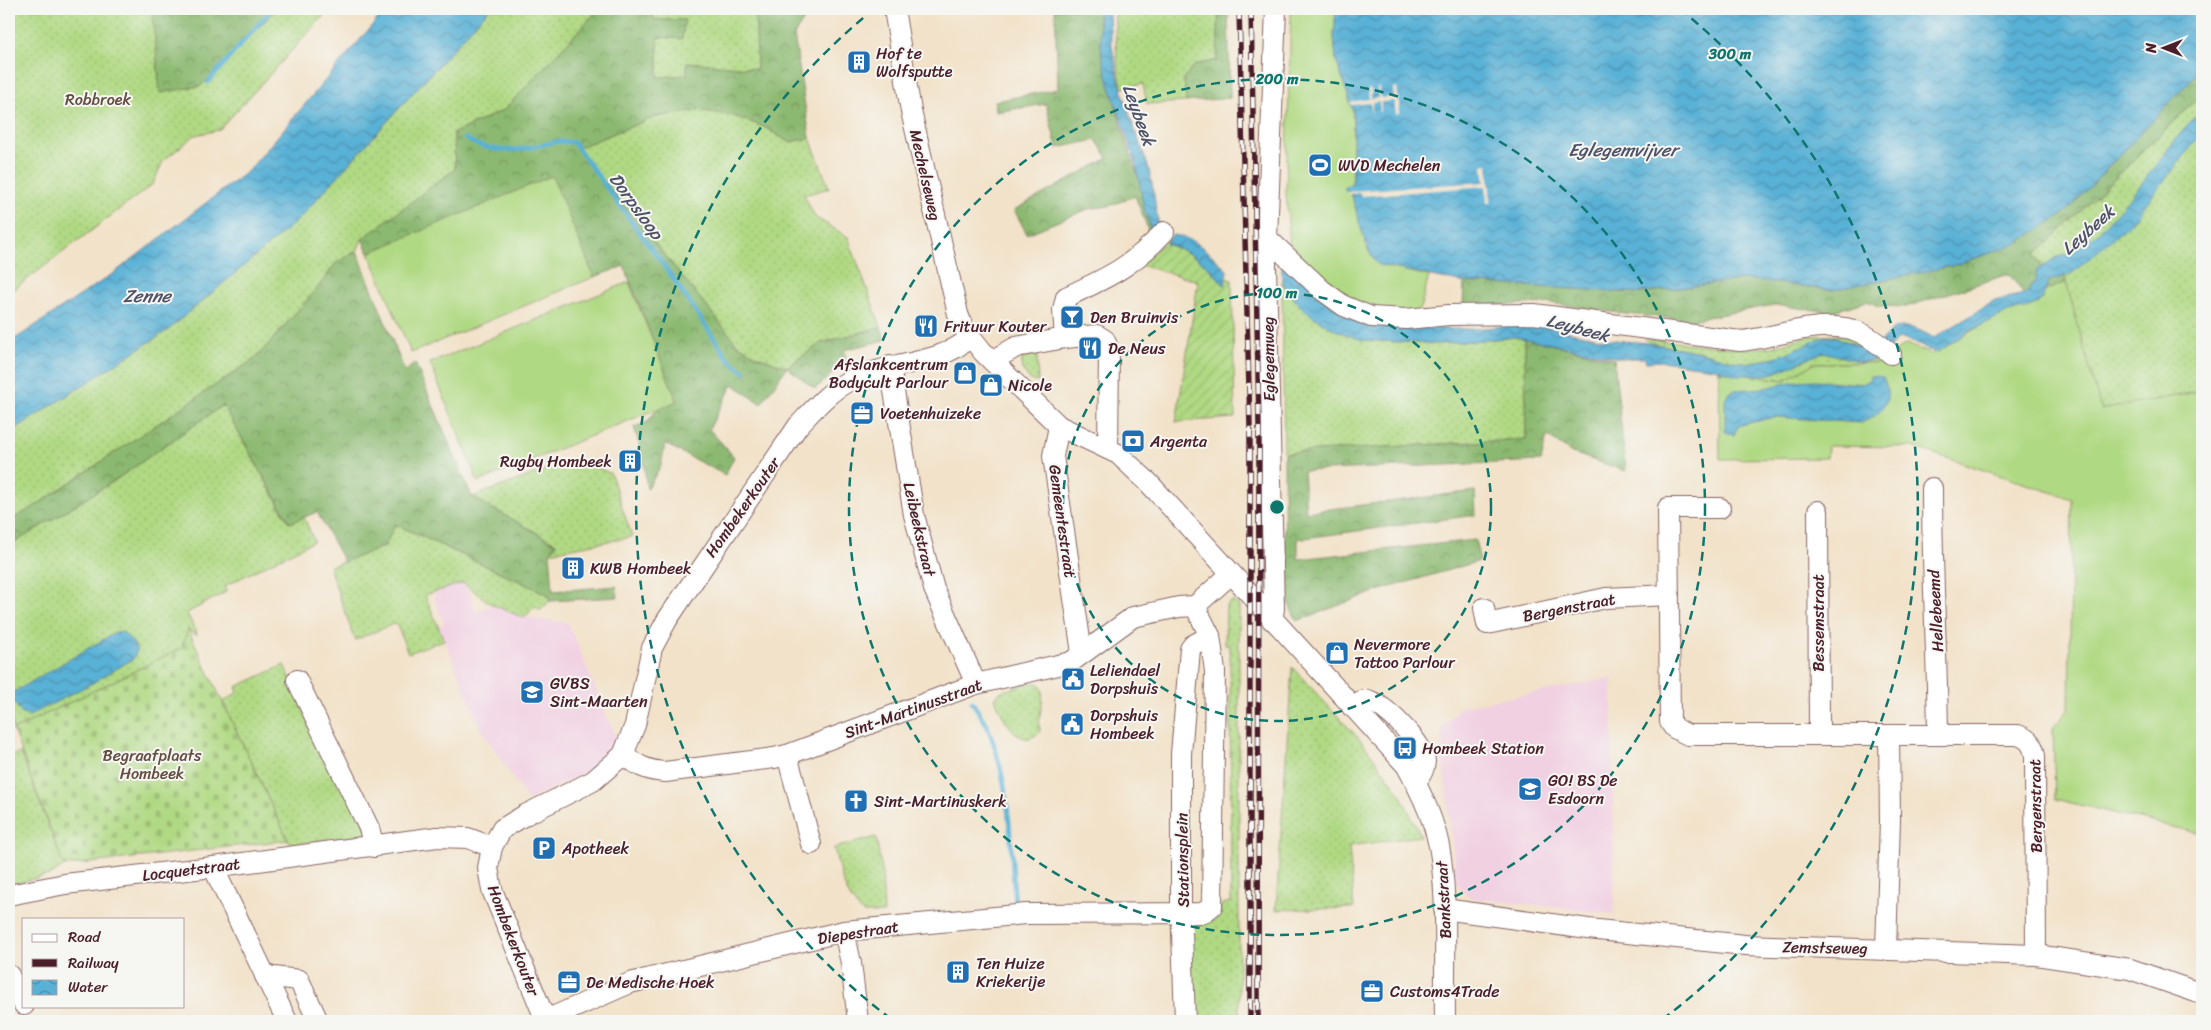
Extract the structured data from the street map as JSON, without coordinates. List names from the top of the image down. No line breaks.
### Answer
{"streets":{"street":["Mechelseweg","Eglegemweg","Hombekerkouter","Gemeentestraat","Leibeekstraat","Bergenstraat","Hellebeemd","Bessemstraat","Sint-Martinusstraat","Stationsplein","Locquetstraat","Bankstraat","Diepestraat","Zemstseweg"]},"crossings":[["Mechelseweg","Hombekerkouter"],["Eglegemweg","Bankstraat"],["Hombekerkouter","Leibeekstraat"],["Hombekerkouter","Sint-Martinusstraat"],["Hombekerkouter","Locquetstraat"],["Hombekerkouter","Diepestraat"],["Gemeentestraat","Sint-Martinusstraat"],["Gemeentestraat","Bankstraat"],["Leibeekstraat","Sint-Martinusstraat"],["Bergenstraat","Hellebeemd"],["Bergenstraat","Bessemstraat"],["Bergenstraat","Zemstseweg"],["Sint-Martinusstraat","Stationsplein"],["Stationsplein","Diepestraat"],["Bankstraat","Zemstseweg"]],"water":["Leybeek","Eglegemvijver","Dorpsloop","Zenne"],"parks":["Robbroek","Begraafplaats Hombeek"],"places":{"building":["Hof te Wolfsputte","Rugby Hombeek","KWB Hombeek","Ten Huize Kriekerije"],"sports":["WVD Mechelen"],"bar":["Den Bruinvis"],"restaurant":["Frituur Kouter","De Neus"],"shop":["Afslankcentrum Bodycult Parlour","Nicole","Nevermore Tattoo Parlour"],"office":["Voetenhuizeke","De Medische Hoek","Customs4Trade"],"bank":["Argenta"],"public building":["Leliendael Dorpshuis","Dorpshuis Hombeek"],"school or university":["GVBS Sint-Maarten","GO! BS De Esdoorn"],"bus stop":["Hombeek Station"],"church":["Sint-Martinuskerk"],"parking":["Apotheek"]},"legend":["Road","Railway","Water"],"north":"left","rings":["300 m","200 m","100 m"]}
